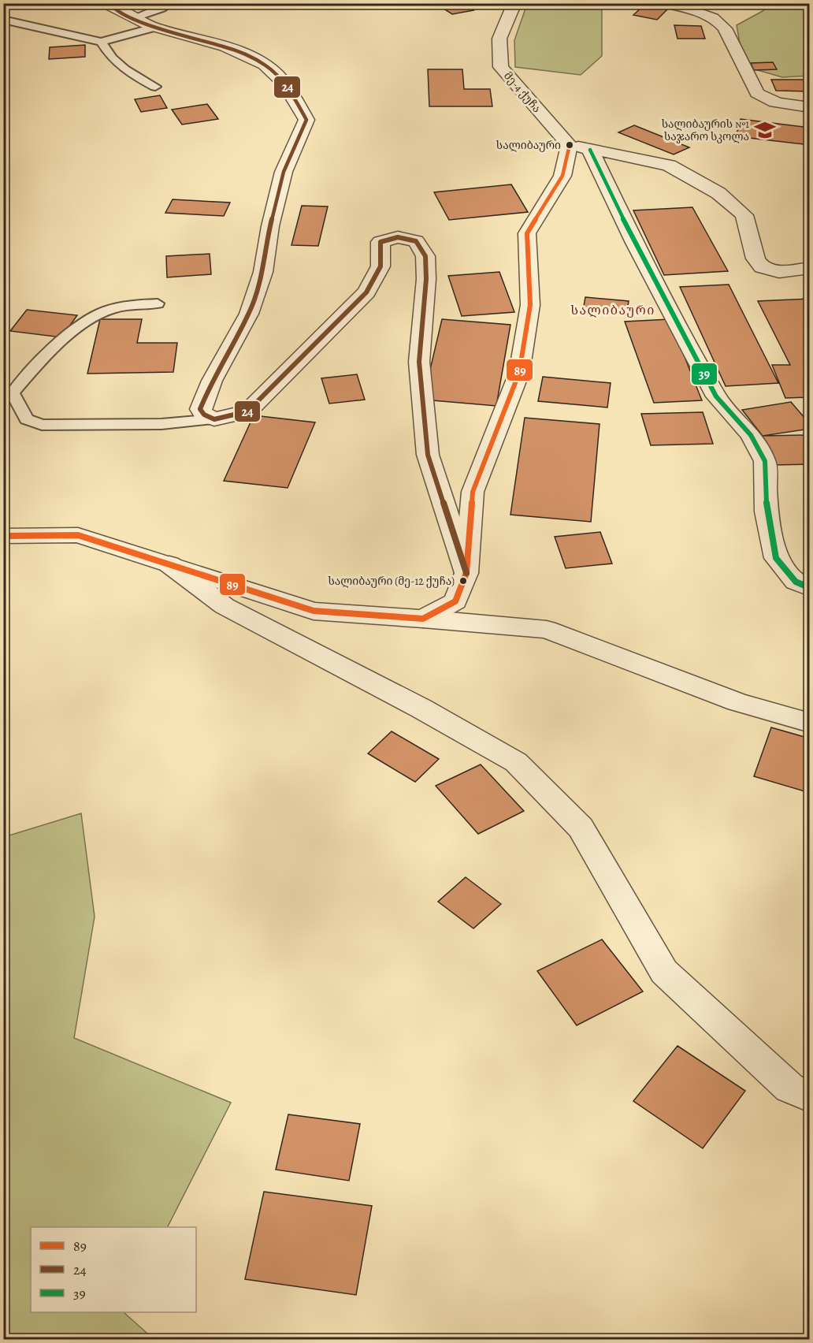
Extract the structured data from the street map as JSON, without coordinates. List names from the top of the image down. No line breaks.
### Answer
{"streets":{"street":["მე-4 ქუჩა"]},"districts":["სალიბაური"],"places":{"school or university":["სალიბაურის №1 საჯარო სკოლა"],"other":["სალიბაური","სალიბაური (მე-12 ქუჩა)"]},"lines":["transit line 24","transit line 89","transit line 39"],"legend":["89","24","39"]}
